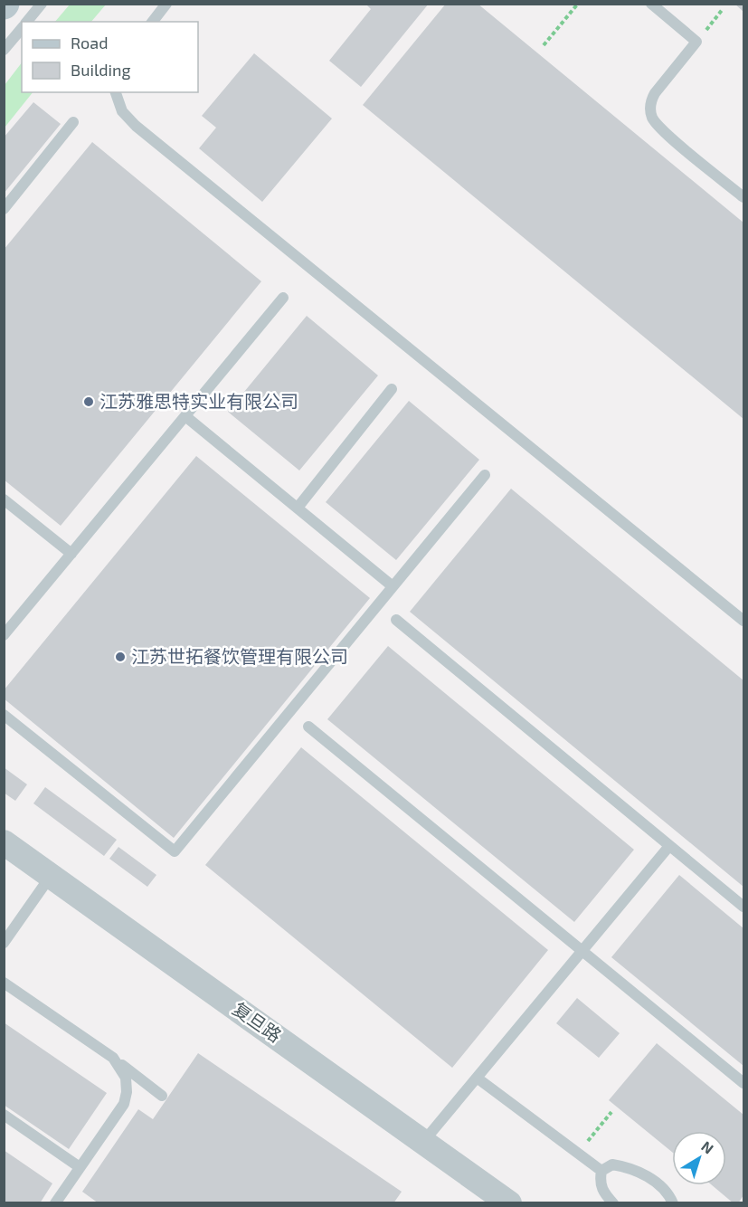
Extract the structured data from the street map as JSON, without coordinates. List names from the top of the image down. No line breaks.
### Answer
{"streets":{"street":["复旦路"]},"places":["江苏雅思特实业有限公司","江苏世拓餐饮管理有限公司"],"legend":["Road","Building"],"north":"top right"}
